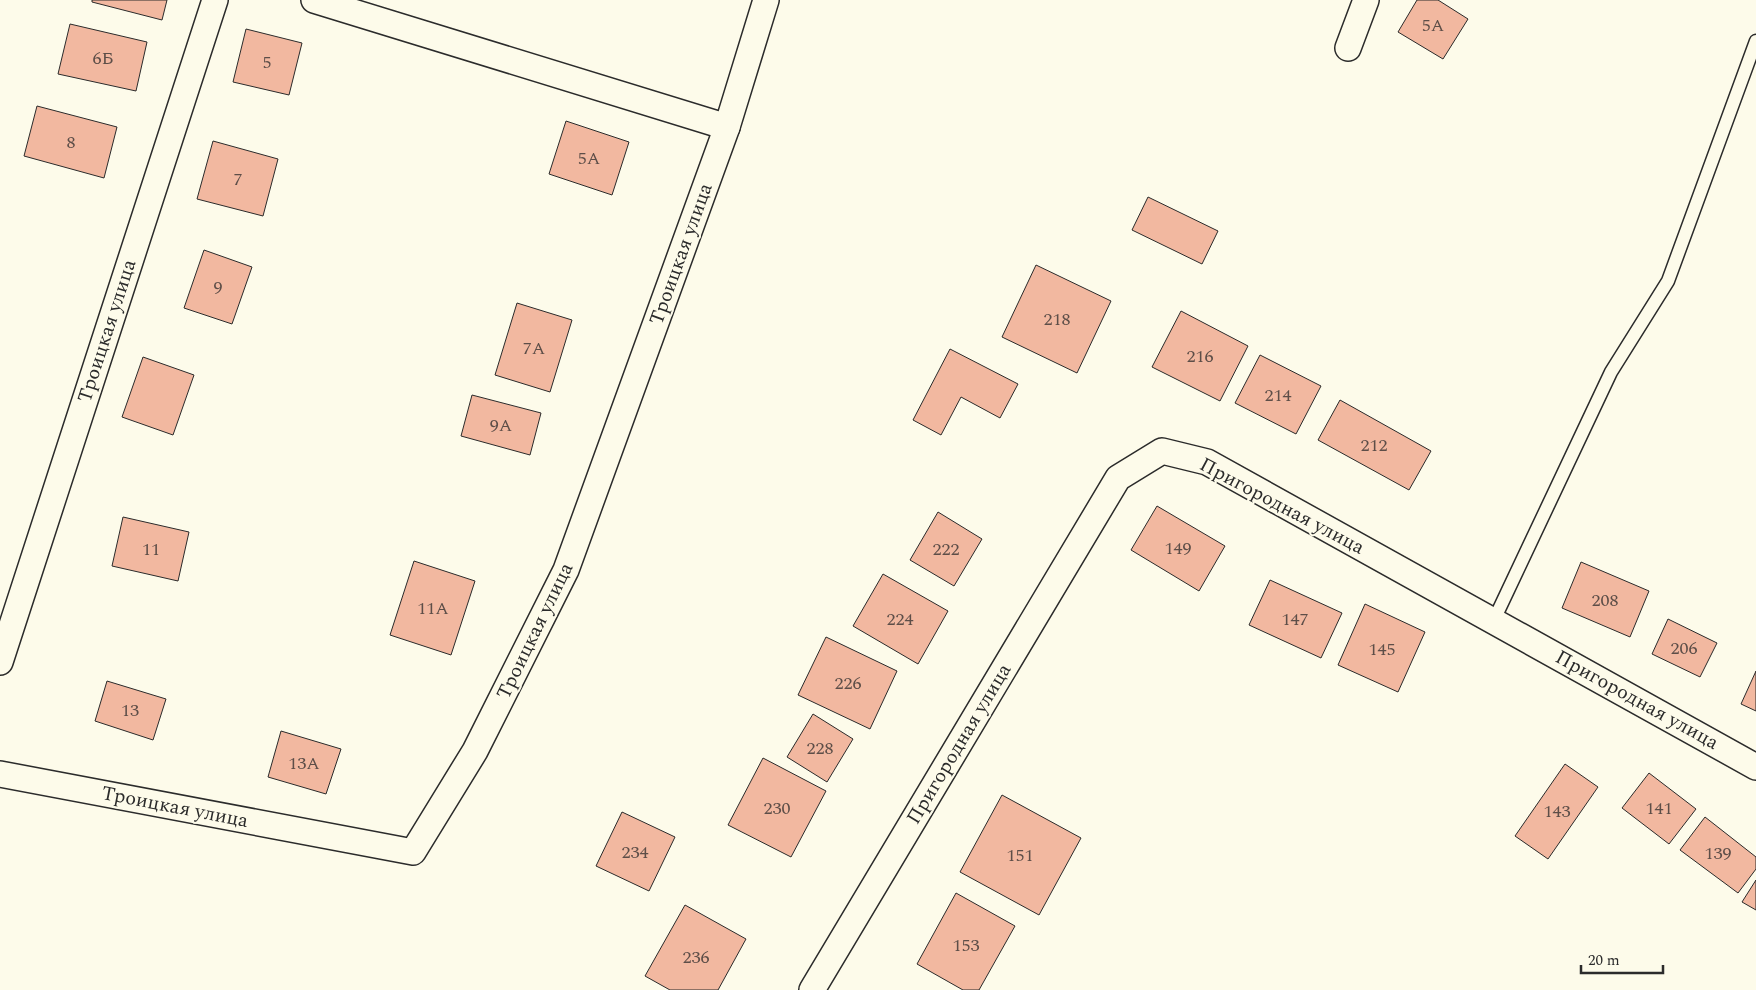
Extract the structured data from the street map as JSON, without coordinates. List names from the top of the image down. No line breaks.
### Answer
{"streets":{"street":["Троицкая улица","Пригородная улица"]},"house_numbers":["5А","6Б","5","8","5А","7","9","218","7А","216","214","9А","212","149","11","222","208","11А","224","147","206","145","226","13","228","13А","230","141","143","234","139","151","153","236"],"scale_bar":"20 m"}
